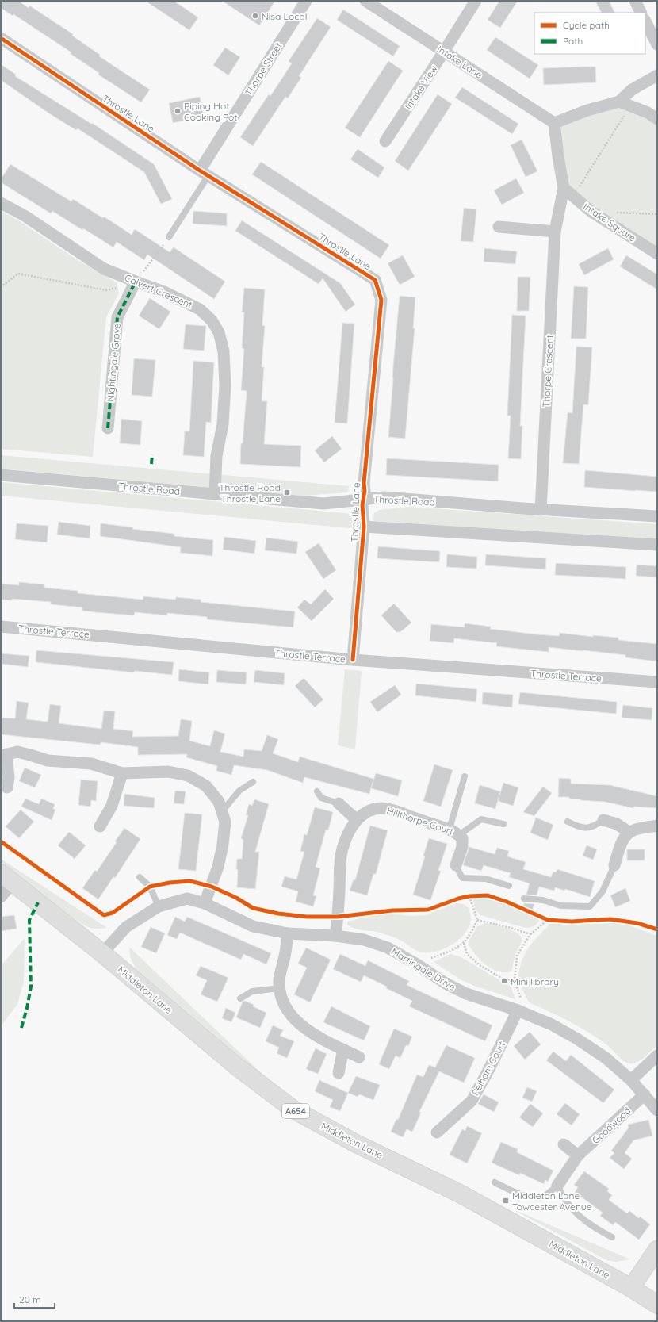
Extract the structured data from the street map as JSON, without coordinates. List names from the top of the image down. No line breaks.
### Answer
{"streets":{"main road":["Middleton Lane","A654"],"street":["Intake Lane","Thorpe Street","Intake View","Throstle Lane","Intake Square","Calvert Crescent","Nightingale Grove","Thorpe Crescent","Throstle Road","Throstle Terrace","Hillthorpe Court","Martingale Drive","Pelham Court","Goodwood"]},"crossings":[["Intake Lane","Intake View"],["Intake Lane","Thorpe Crescent"],["Thorpe Street","Throstle Lane"],["Throstle Lane","Throstle Road"],["Throstle Lane","Throstle Terrace"],["Intake Square","Thorpe Crescent"],["Calvert Crescent","Nightingale Grove"],["Calvert Crescent","Throstle Road"],["Thorpe Crescent","Throstle Road"],["Hillthorpe Court","Martingale Drive"],["Martingale Drive","Middleton Lane"],["Martingale Drive","Pelham Court"],["Martingale Drive","Goodwood"]],"places":{"other":["Nisa Local","Piping Hot Cooking Pot","Mini library"],"transit":["Throstle Road Throstle Lane","Middleton Lane Towcester Avenue"]},"legend":["Cycle path","Path"],"scale_bar":"20 m"}
